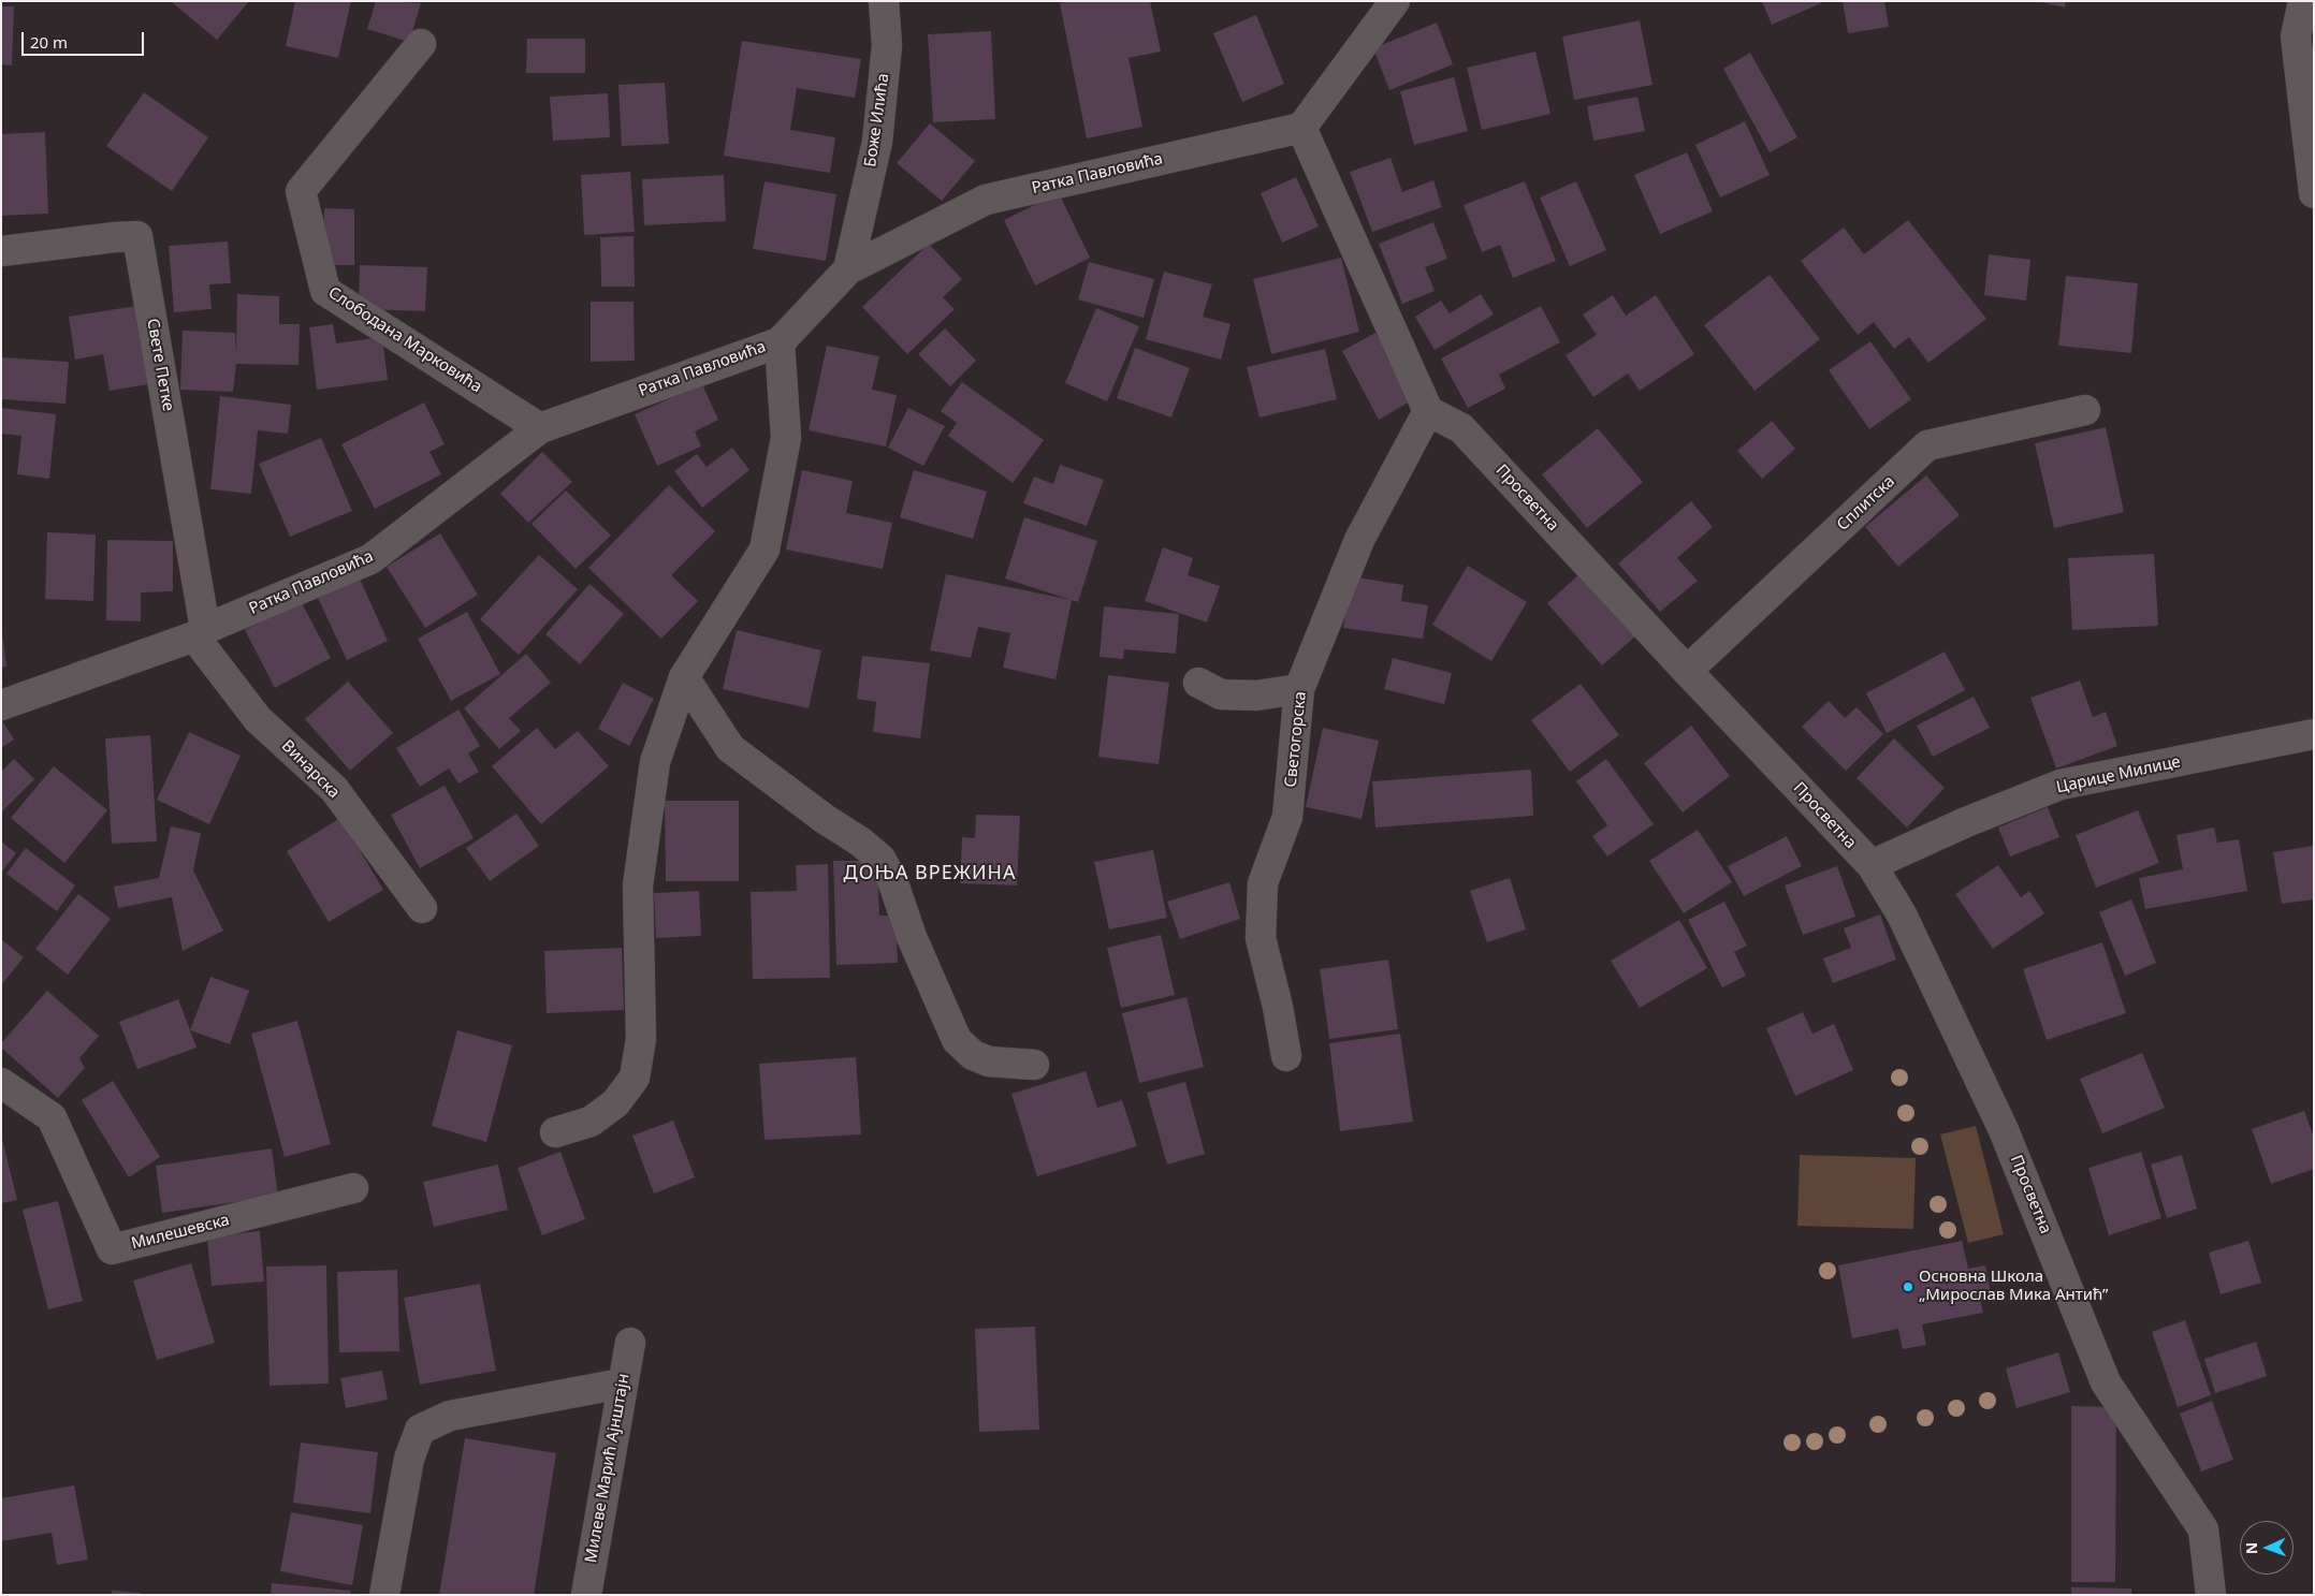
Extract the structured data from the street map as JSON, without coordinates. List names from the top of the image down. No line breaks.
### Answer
{"streets":{"street":["Боже Илића","Ратка Павловића","Слободана Марковића","Свете Петке","Просветна","Сплитска","Светогорска","Винарска","Царице Милице","Милешевска","Милеве Марић Ајнштајн"]},"crossings":[["Боже Илића","Ратка Павловића"],["Ратка Павловића","Слободана Марковића"],["Ратка Павловића","Свете Петке"],["Ратка Павловића","Винарска"],["Свете Петке","Винарска"],["Просветна","Сплитска"],["Просветна","Светогорска"],["Просветна","Царице Милице"]],"districts":["ДОЊА ВРЕЖИНА"],"places":["Основна Школа „Мирослав Мика Антић”"],"scale_bar":"20 m","north":"left"}
